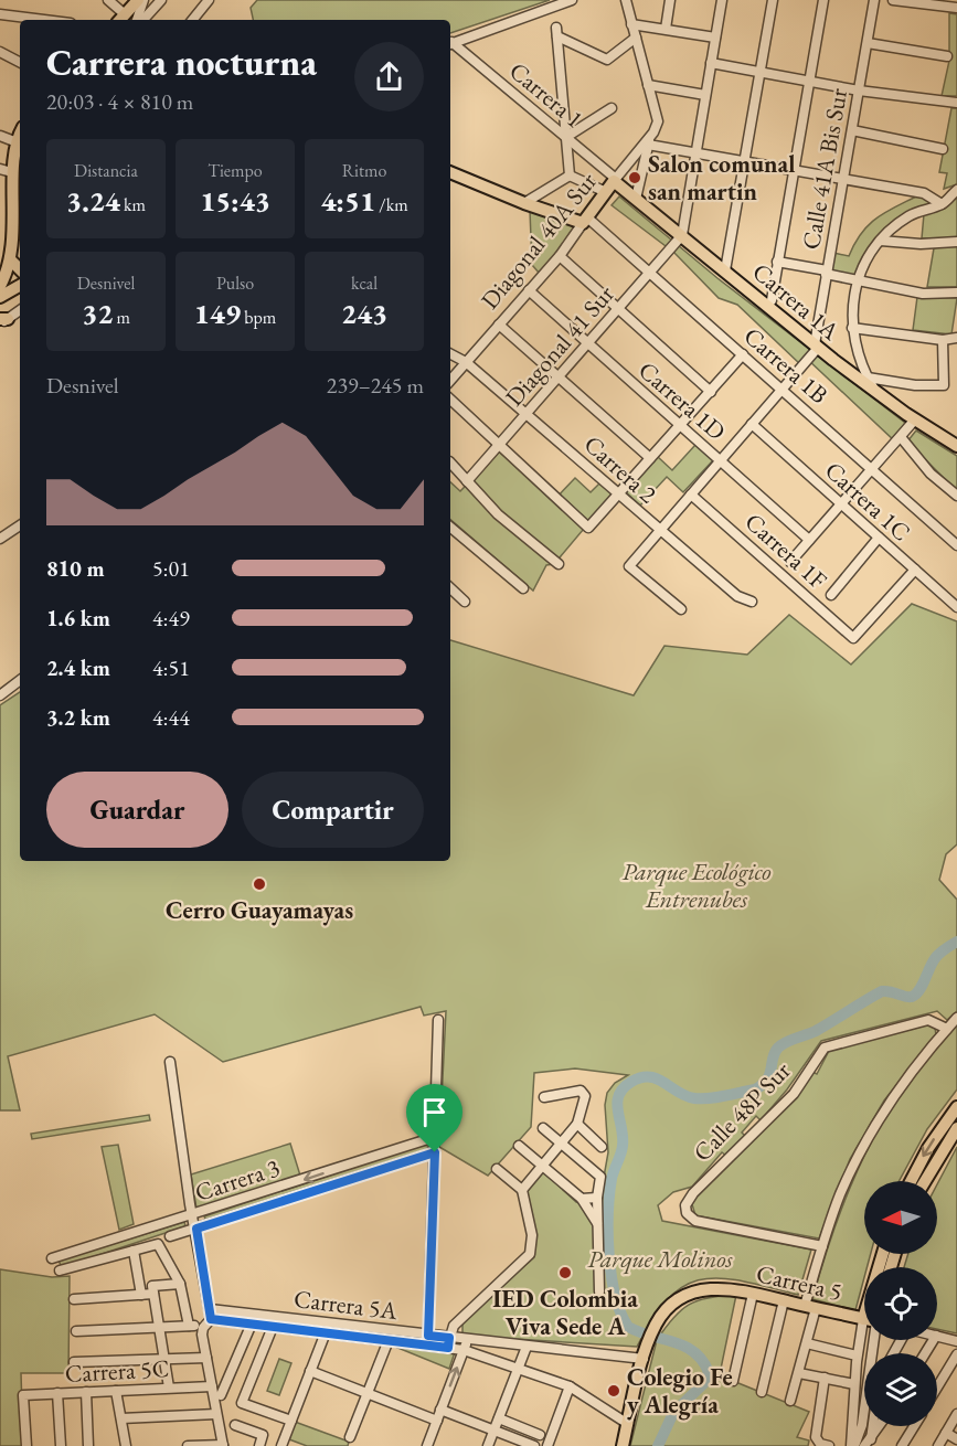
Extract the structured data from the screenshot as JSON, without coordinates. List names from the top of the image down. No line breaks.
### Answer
{"streets":{"main road":["Diagonal 40A Sur","Carrera 1A","Carrera 1B","Carrera 5"],"street":["Carrera 1","Calle 41A Bis Sur","Diagonal 41 Sur","Carrera 1D","Carrera 2","Carrera 1C","Carrera 1F","Calle 48P Sur","Carrera 3","Carrera 5A","Carrera 5C"]},"crossings":[["Carrera 1","Diagonal 40A Sur"],["Carrera 1","Carrera 1A"],["Calle 41A Bis Sur","Carrera 1A"],["Diagonal 40A Sur","Carrera 1A"],["Diagonal 40A Sur","Carrera 1B"],["Diagonal 40A Sur","Carrera 1D"],["Diagonal 40A Sur","Carrera 2"],["Carrera 1A","Diagonal 41 Sur"],["Diagonal 41 Sur","Carrera 1B"],["Diagonal 41 Sur","Carrera 1D"],["Diagonal 41 Sur","Carrera 2"],["Carrera 1C","Carrera 1F"]],"parks":["Parque Ecológico Entrenubes","Parque Molinos"],"places":["Salon comunal san martin","Cerro Guayamayas","IED Colombia Viva Sede A","Colegio Fe y Alegría"],"north":"left","page":{"heading":["Carrera nocturna","20:03 · 4 × 810 m"],"stats":[["Distancia","3.24 km"],["Tiempo","15:43"],["Ritmo","4:51 /km"],["Desnivel","32 m"],["Pulso","149 bpm"],["kcal","243"]],"chart":["Desnivel","239–245 m"],"list":[{"name":"810 m","note":"5:01"},{"name":"1.6 km","note":"4:49"},{"name":"2.4 km","note":"4:51"},{"name":"3.2 km","note":"4:44"}],"buttons":["Guardar","Compartir"]}}
